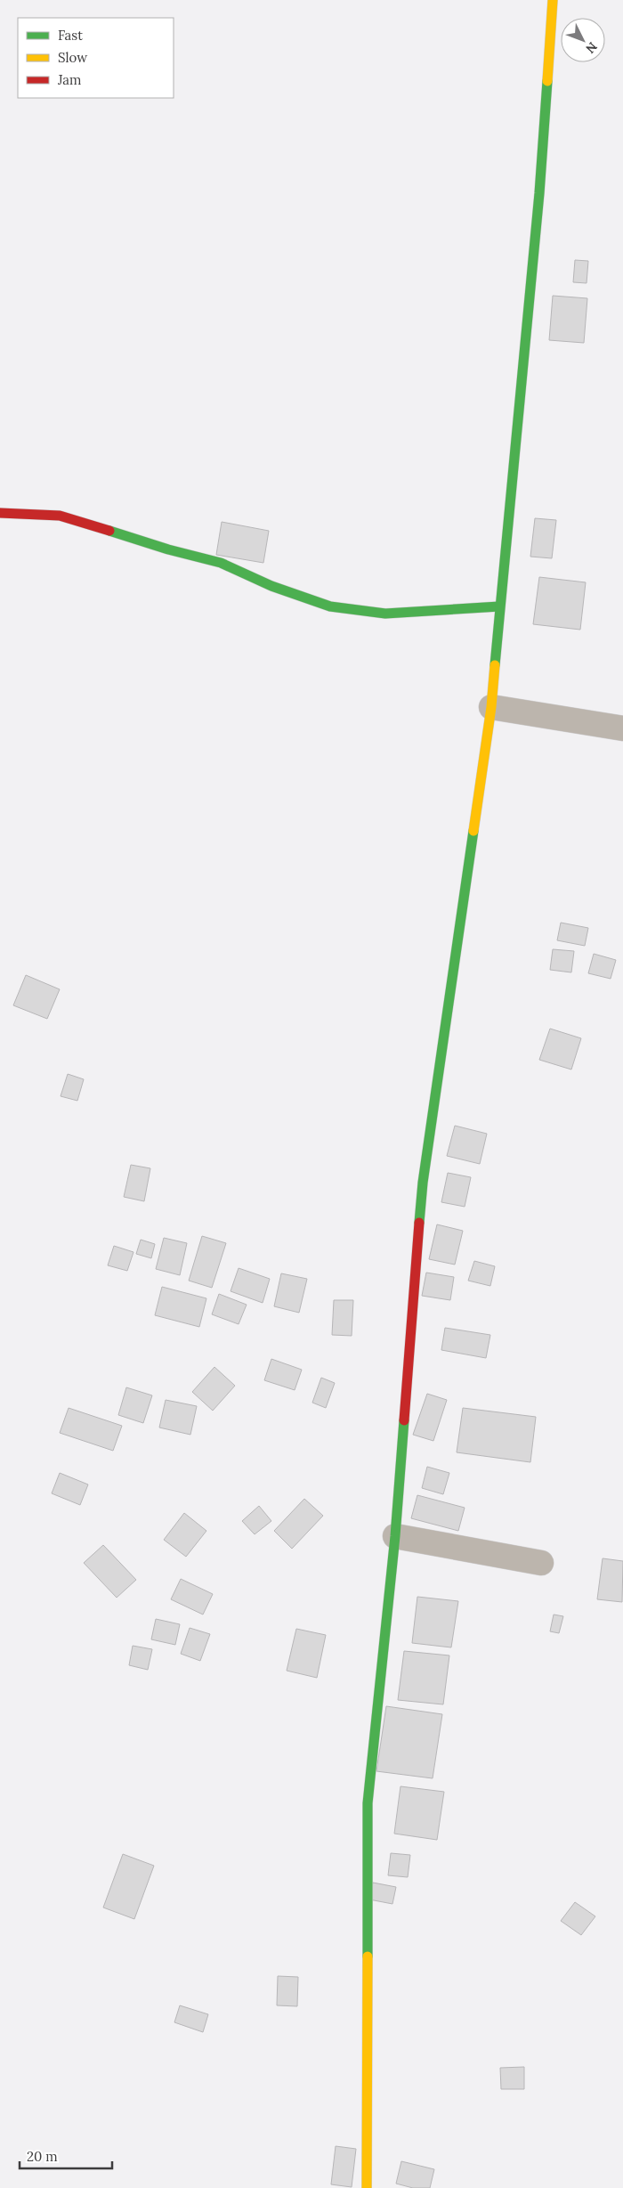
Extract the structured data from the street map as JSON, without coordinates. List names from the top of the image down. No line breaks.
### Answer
{"legend":["Fast","Slow","Jam"],"scale_bar":"20 m","north":"bottom right"}
